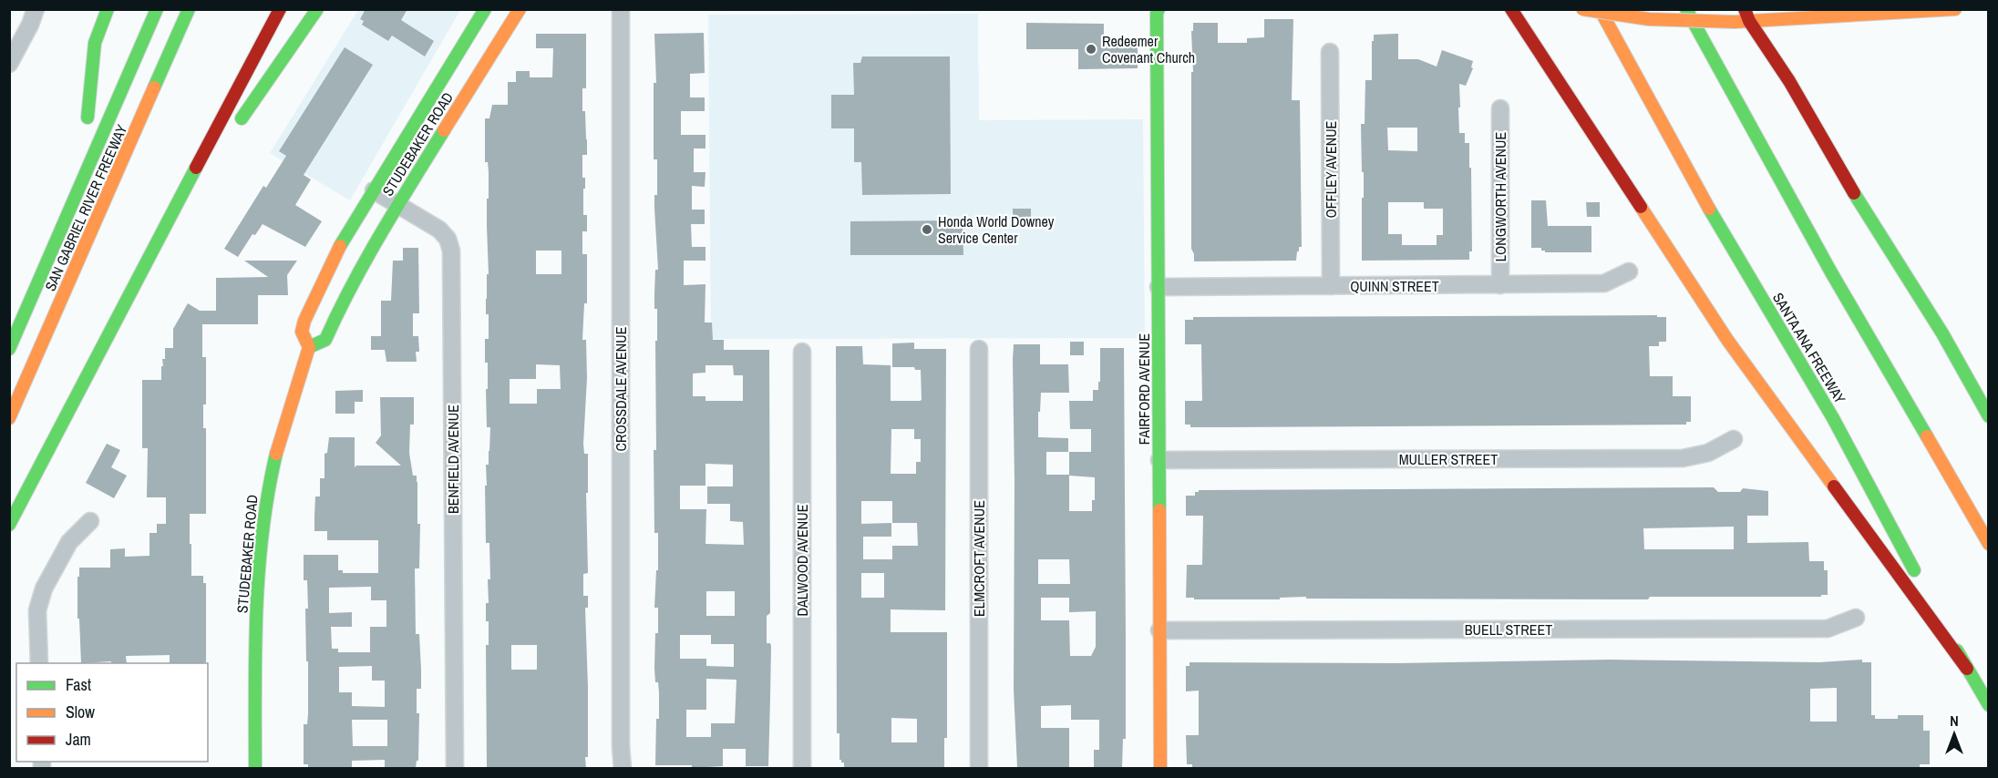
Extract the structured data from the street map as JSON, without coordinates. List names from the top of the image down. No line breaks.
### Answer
{"streets":{"main road":["STUDEBAKER ROAD","SAN GABRIEL RIVER FREEWAY","SANTA ANA FREEWAY","FAIRFORD AVENUE"],"street":["OFFLEY AVENUE","LONGWORTH AVENUE","QUINN STREET","CROSSDALE AVENUE","BENFIELD AVENUE","MULLER STREET","ELMCROFT AVENUE","DALWOOD AVENUE","BUELL STREET"]},"crossings":[["STUDEBAKER ROAD","BENFIELD AVENUE"],["OFFLEY AVENUE","QUINN STREET"],["LONGWORTH AVENUE","QUINN STREET"],["QUINN STREET","FAIRFORD AVENUE"],["FAIRFORD AVENUE","MULLER STREET"],["FAIRFORD AVENUE","BUELL STREET"]],"places":["Redeemer Covenant Church","Honda World Downey Service Center"],"legend":["Fast","Slow","Jam"],"north":"top"}
